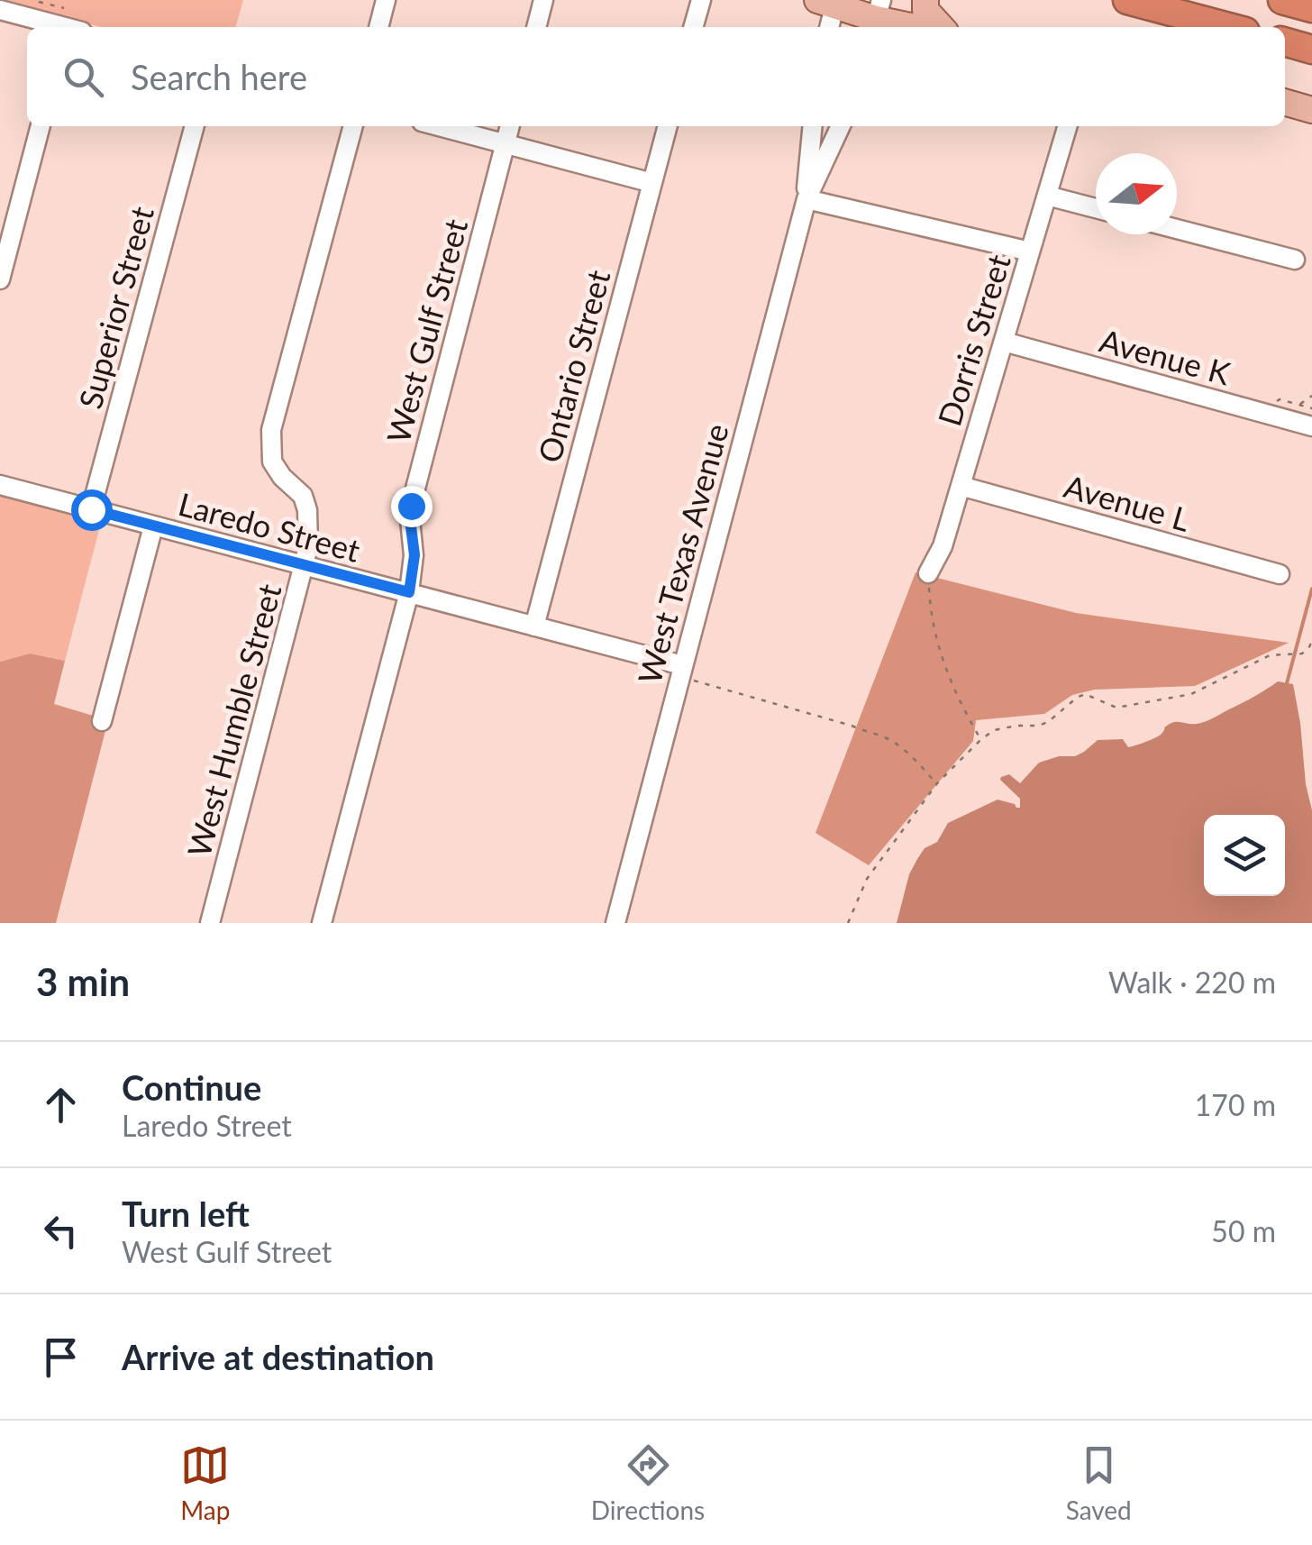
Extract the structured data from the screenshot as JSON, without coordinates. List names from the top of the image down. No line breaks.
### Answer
{"streets":{"street":["Superior Street","West Gulf Street","Dorris Street","Avenue K","Ontario Street","Avenue L","Laredo Street","West Texas Avenue","West Humble Street"]},"crossings":[["Superior Street","Laredo Street"],["West Gulf Street","Laredo Street"],["Dorris Street","Avenue K"],["Dorris Street","Avenue L"],["Ontario Street","Laredo Street"],["Laredo Street","West Texas Avenue"],["Laredo Street","West Humble Street"]],"north":"right","page":{"search":"Search here","heading":["3 min","Walk · 220 m"],"list":[["Continue","Laredo Street","170 m"],["Turn left","West Gulf Street","50 m"],"Arrive at destination"],"nav":["Map","Directions","Saved"]}}
